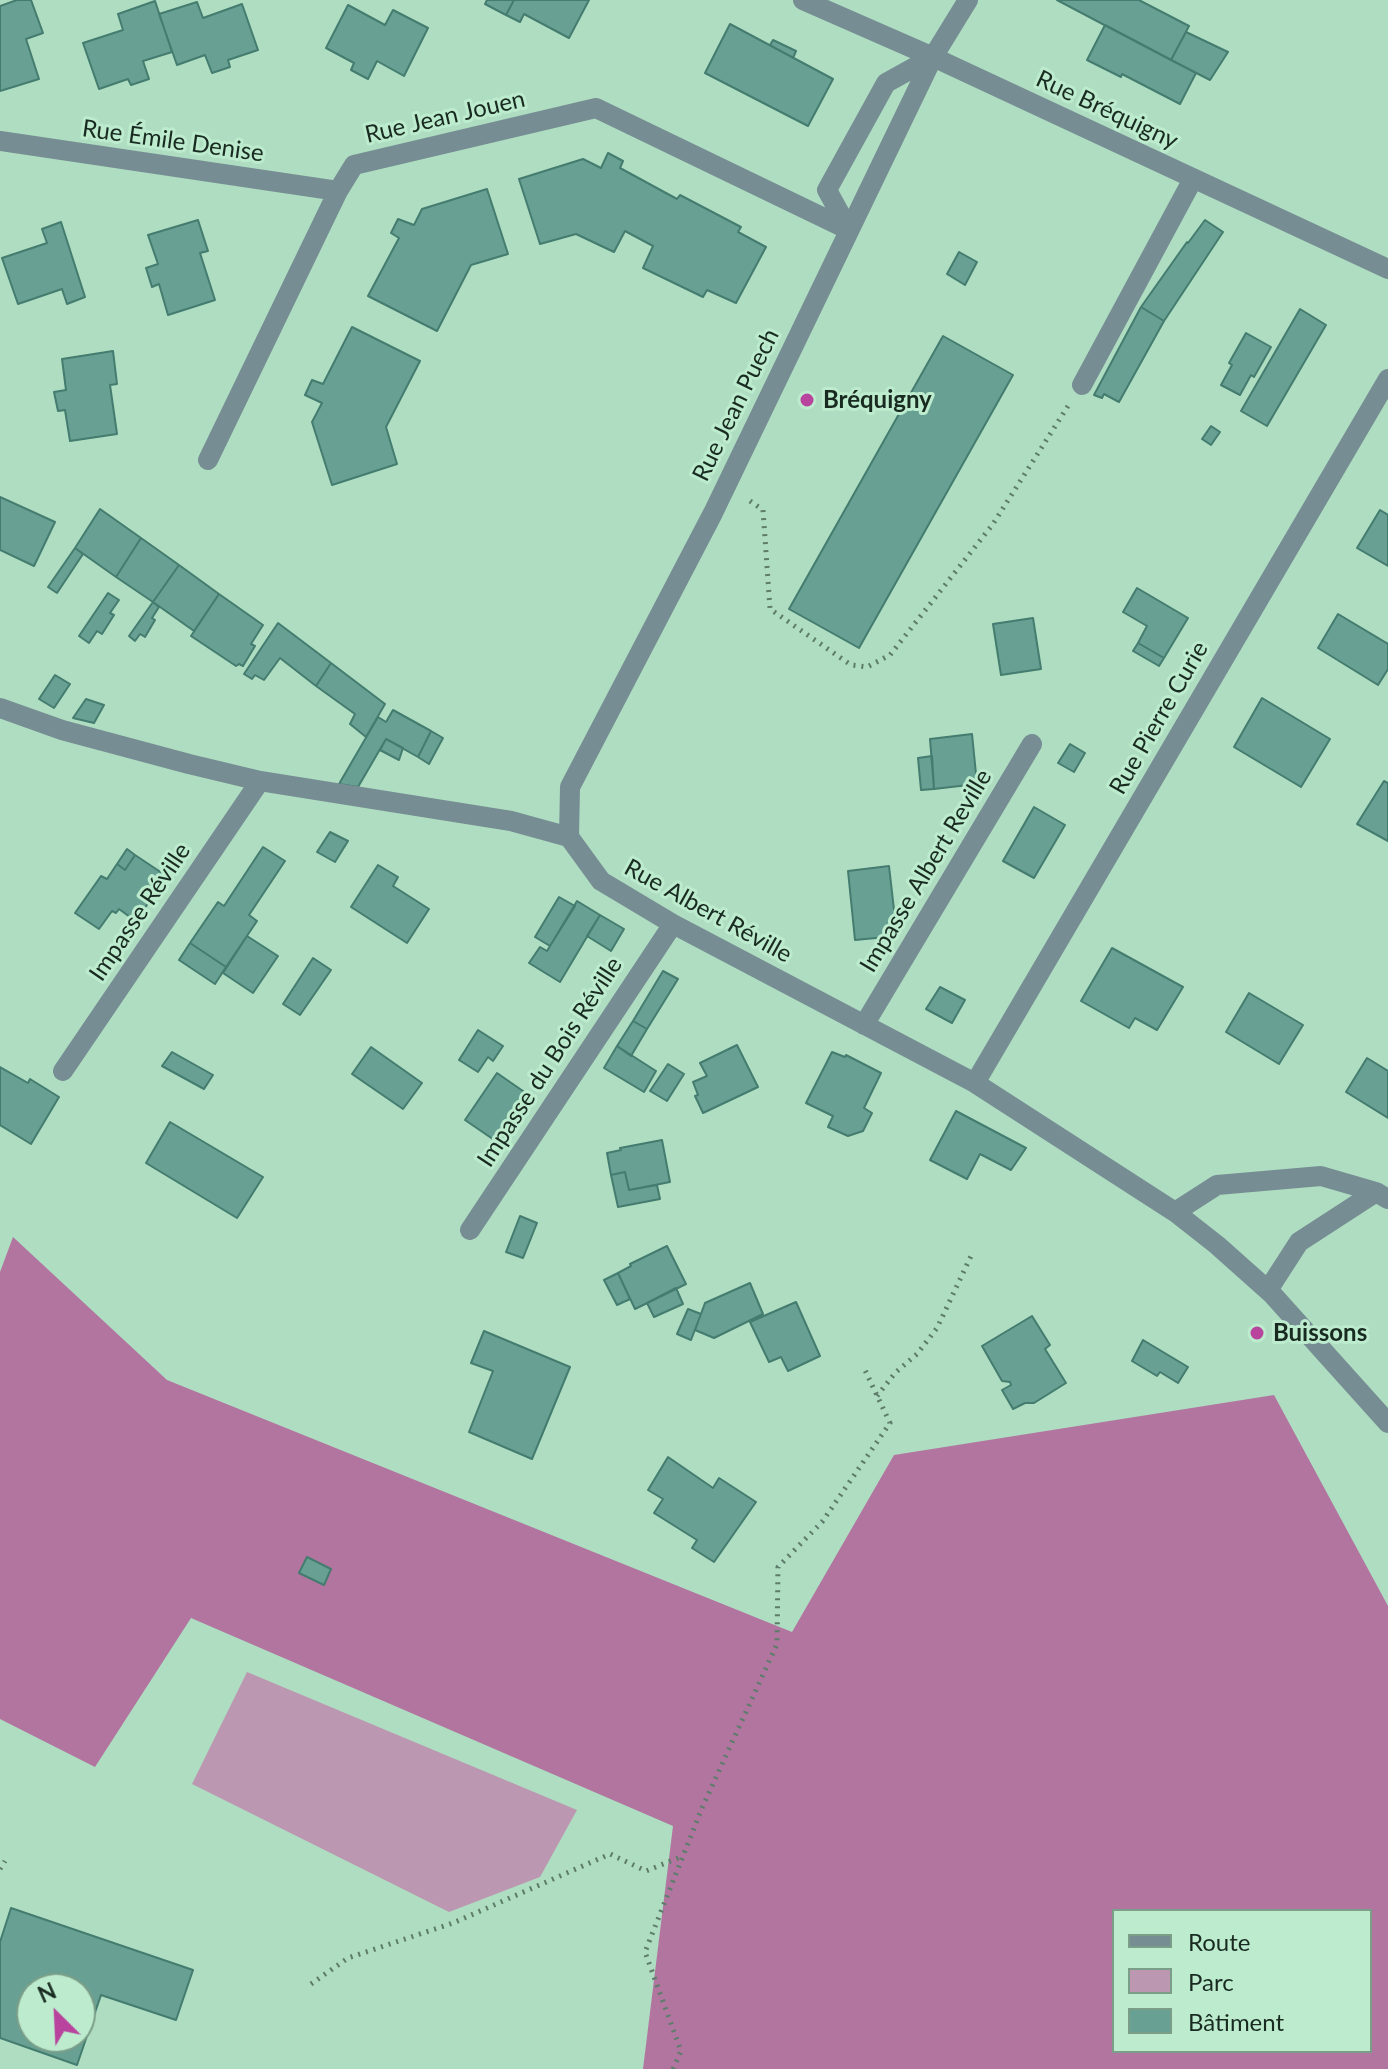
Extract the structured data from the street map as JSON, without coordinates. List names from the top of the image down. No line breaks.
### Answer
{"streets":{"street":["Rue Bréquigny","Rue Jean Jouen","Rue Émile Denise","Rue Jean Puech","Rue Pierre Curie","Impasse Albert Reville","Rue Albert Réville","Impasse Réville","Impasse du Bois Réville"]},"crossings":[["Rue Bréquigny","Rue Jean Puech"],["Rue Jean Jouen","Rue Émile Denise"],["Rue Jean Jouen","Rue Jean Puech"],["Rue Jean Puech","Rue Albert Réville"],["Rue Pierre Curie","Rue Albert Réville"],["Impasse Albert Reville","Rue Albert Réville"],["Rue Albert Réville","Impasse du Bois Réville"]],"places":["Bréquigny","Buissons"],"legend":["Route","Parc","Bâtiment"],"north":"top left"}
